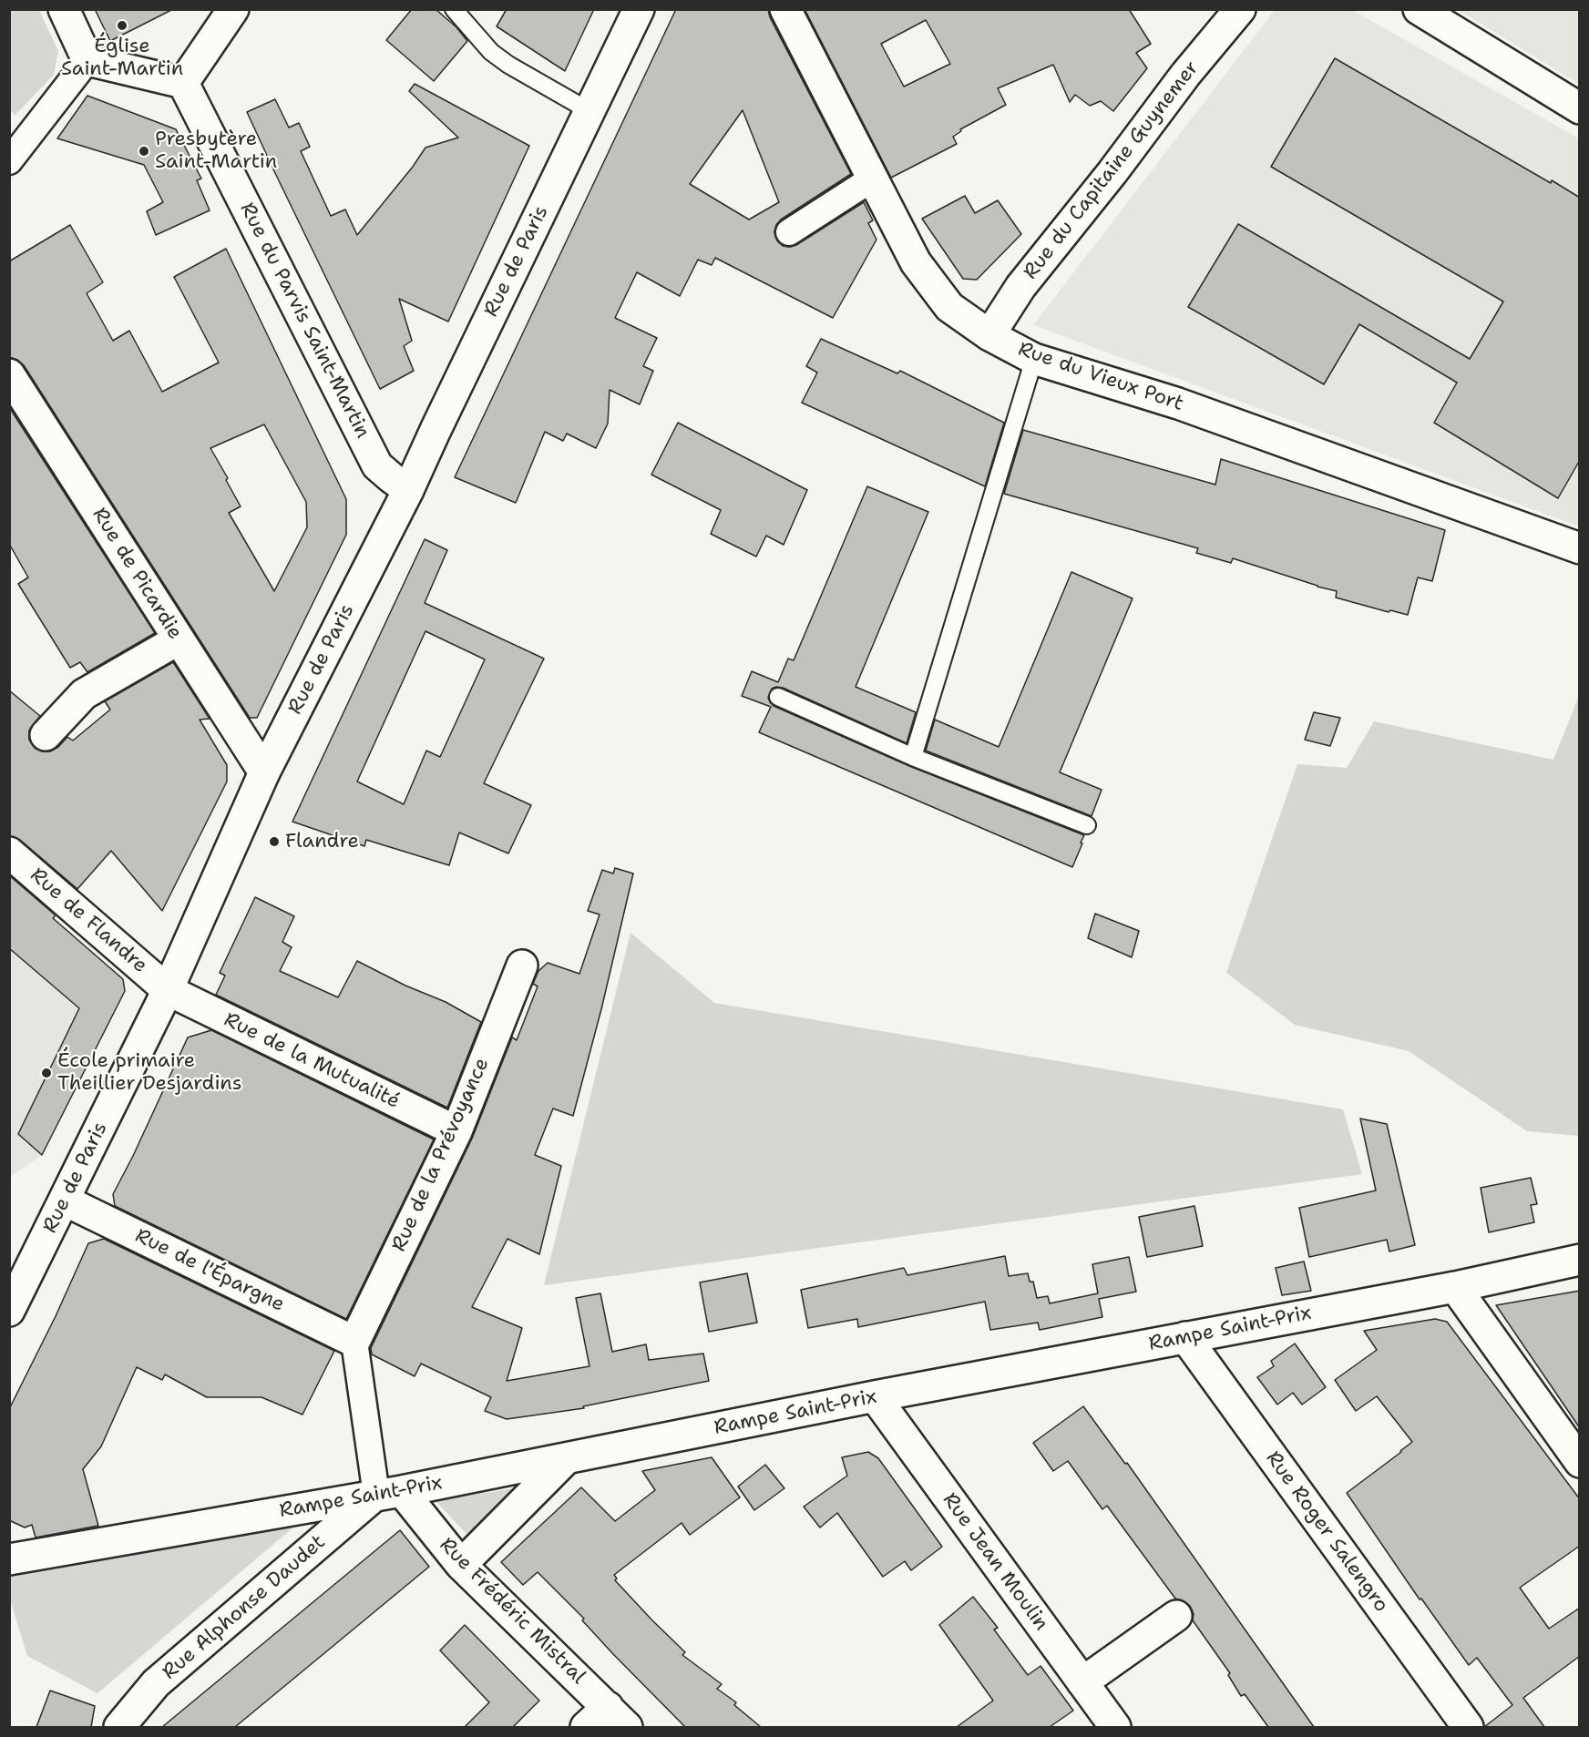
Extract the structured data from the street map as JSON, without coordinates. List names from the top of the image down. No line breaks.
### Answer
{"streets":{"street":["Rue du Capitaine Guynemer","Rue de Paris","Rue du Parvis Saint-Martin","Rue du Vieux Port","Rue de Picardie","Rue de Flandre","Rue de la Mutualité","Rue de la Prévoyance","Rue de l'Épargne","Rampe Saint-Prix","Rue Roger Salengro","Rue Jean Moulin","Rue Alphonse Daudet","Rue Frédéric Mistral"]},"crossings":[["Rue du Capitaine Guynemer","Rue du Vieux Port"],["Rue de Paris","Rue du Parvis Saint-Martin"],["Rue de Paris","Rue de Picardie"],["Rue de Paris","Rue de Flandre"],["Rue de Paris","Rue de la Mutualité"],["Rue de Paris","Rue de l'Épargne"],["Rue de Flandre","Rue de la Mutualité"],["Rue de la Mutualité","Rue de la Prévoyance"],["Rue de la Prévoyance","Rue de l'Épargne"],["Rampe Saint-Prix","Rue Roger Salengro"],["Rampe Saint-Prix","Rue Jean Moulin"],["Rampe Saint-Prix","Rue Alphonse Daudet"],["Rampe Saint-Prix","Rue Frédéric Mistral"],["Rue Alphonse Daudet","Rue Frédéric Mistral"]],"places":["Église Saint-Martin","Presbytère Saint-Martin","Flandre","École primaire Theillier Desjardins"]}
